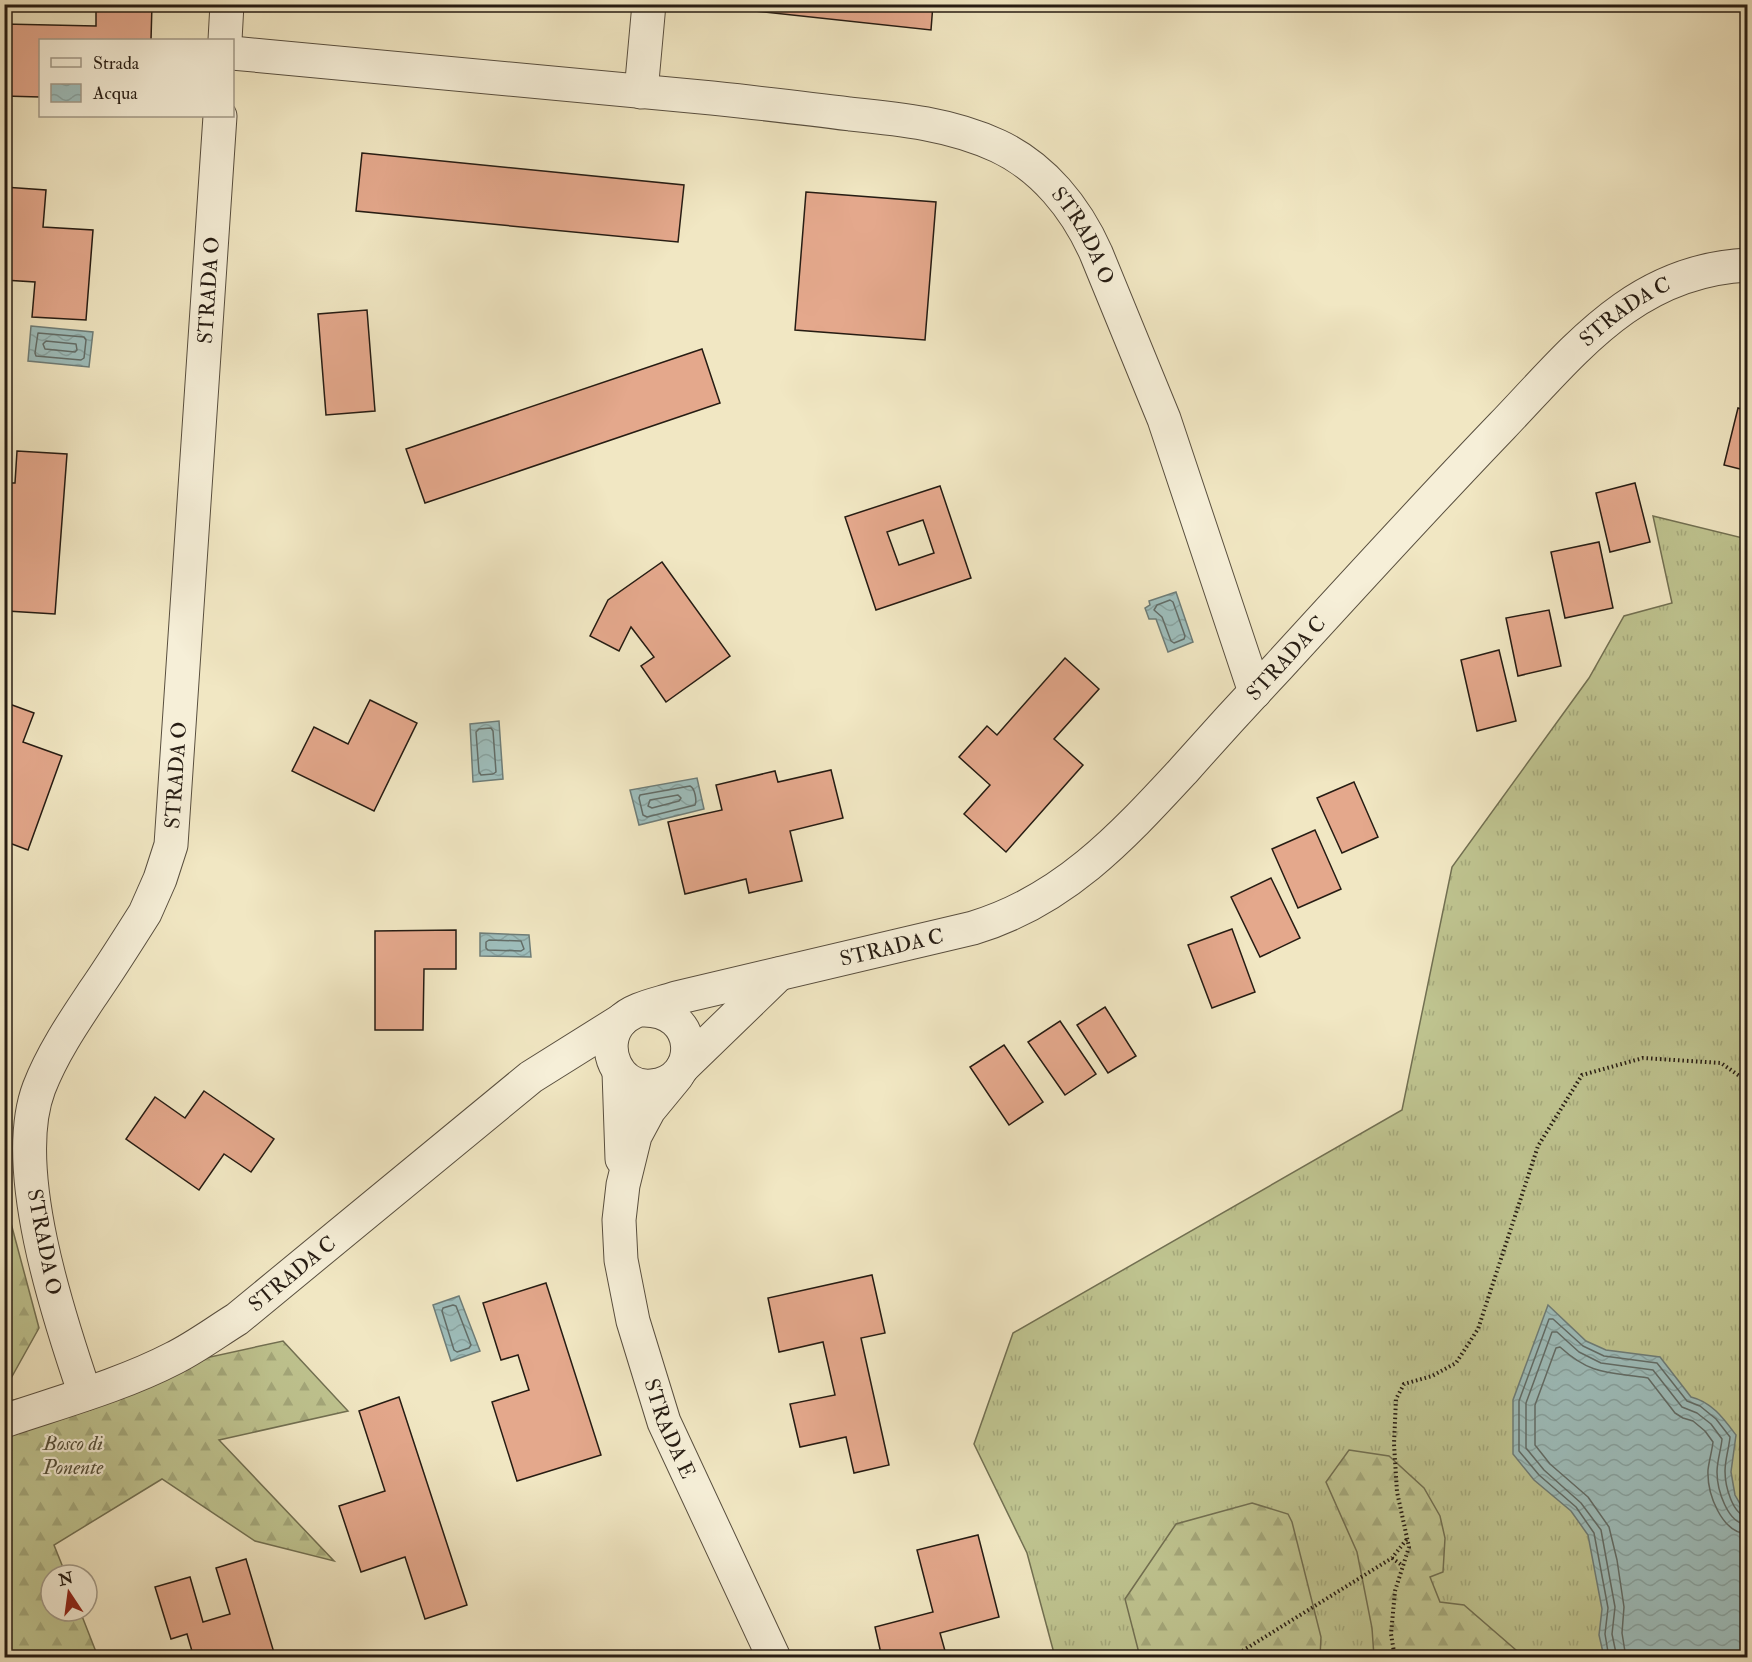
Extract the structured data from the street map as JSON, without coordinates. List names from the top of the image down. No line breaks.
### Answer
{"streets":{"street":["STRADA O","STRADA C","STRADA E"]},"crossings":[["STRADA O","STRADA C"],["STRADA C","STRADA E"]],"parks":["Bosco di Ponente"],"legend":["Strada","Acqua"],"north":"top"}
